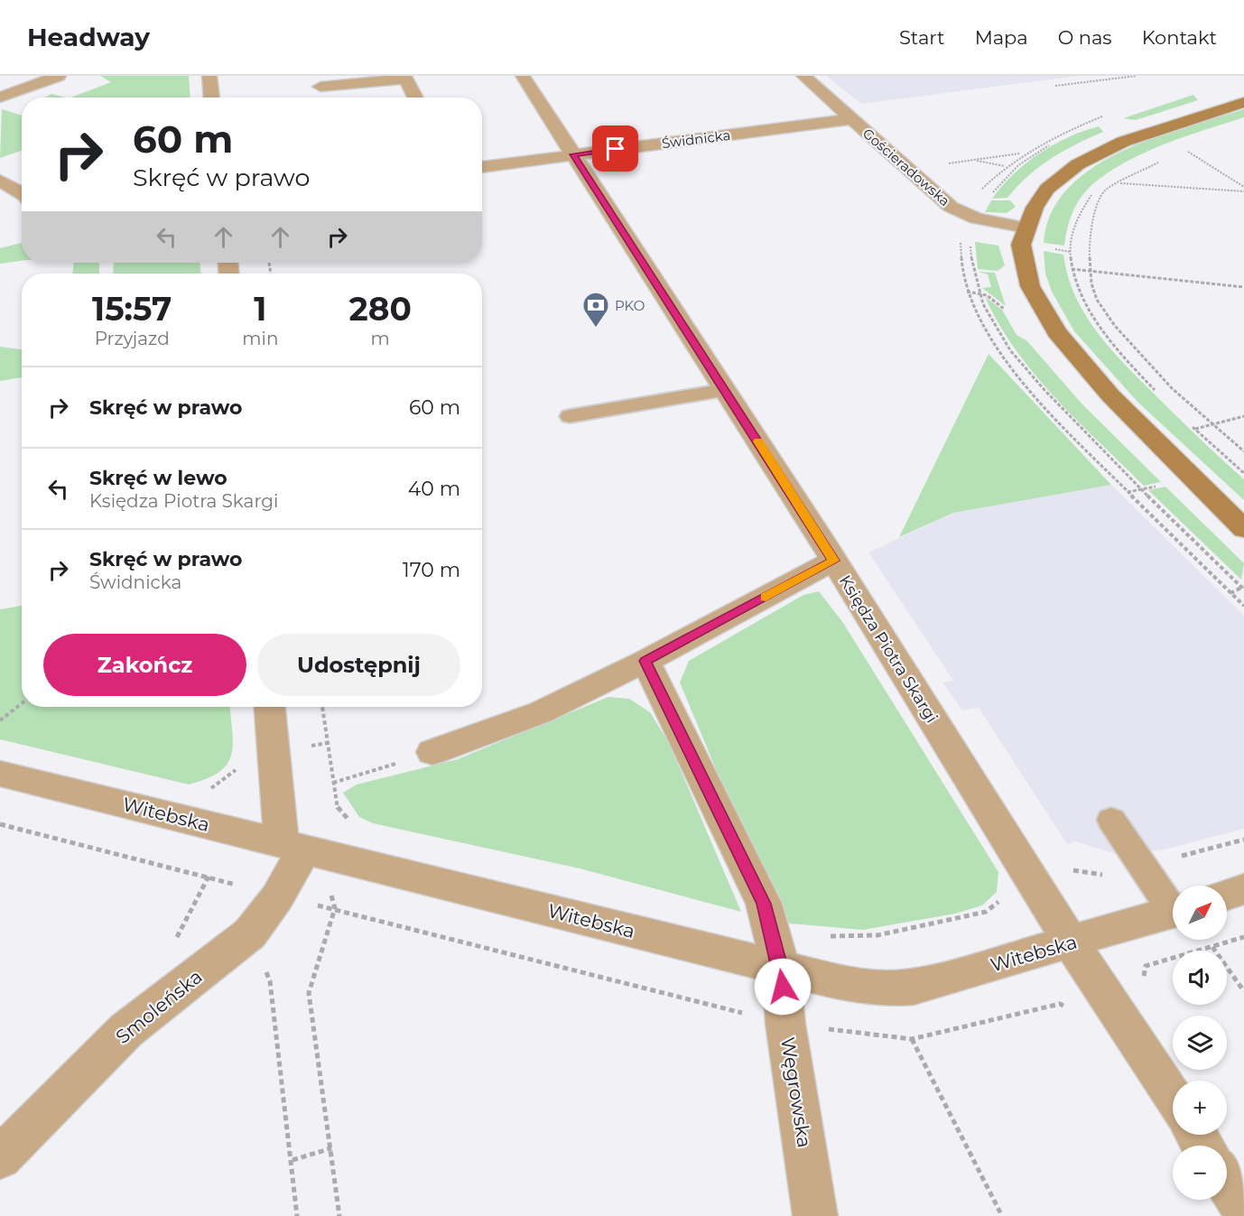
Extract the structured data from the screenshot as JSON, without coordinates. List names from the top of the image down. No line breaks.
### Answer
{"streets":{"street":["Świdnicka","Gościeradowska","Księdza Piotra Skargi","Witebska","Smoleńska","Węgrowska"]},"crossings":[["Świdnicka","Gościeradowska"],["Świdnicka","Księdza Piotra Skargi"],["Księdza Piotra Skargi","Witebska"],["Witebska","Smoleńska"],["Witebska","Węgrowska"]],"places":{"bank":["PKO"]},"north":"top right","page":{"header":"Headway","nav":["Start","Mapa","O nas","Kontakt"],"turn":["60 m","Skręć w prawo"],"eta":["15:57","Przyjazd","1","min","280","m"],"list":[{"name":"Skręć w prawo","value":"60 m"},{"name":"Skręć w lewo","note":"Księdza Piotra Skargi","value":"40 m"},{"name":"Skręć w prawo","note":"Świdnicka","value":"170 m"}],"buttons":["Zakończ","Udostępnij"],"map_buttons":["+","−"]}}
